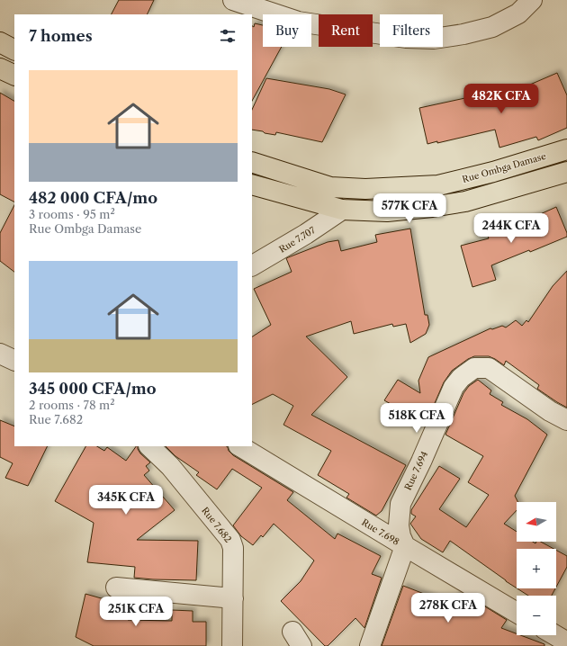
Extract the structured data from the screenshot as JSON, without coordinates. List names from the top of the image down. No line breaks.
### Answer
{"streets":{"main road":["Rue Ombga Damase"],"street":["Rue 7.707","Rue 7.694","Rue 7.682","Rue 7.698"]},"crossings":[["Rue 7.694","Rue 7.698"]],"north":"left","page":{"chip":["Buy","Rent","Filters"],"heading":"7 homes","list":[{"name":"482 000 CFA/mo","note":"3 rooms · 95 m² · Rue Ombga Damase"},{"name":"345 000 CFA/mo","note":"2 rooms · 78 m² · Rue 7.682"}],"price":["482K CFA","577K CFA","244K CFA","518K CFA","345K CFA","278K CFA","251K CFA"],"map_buttons":["+","−"]}}
